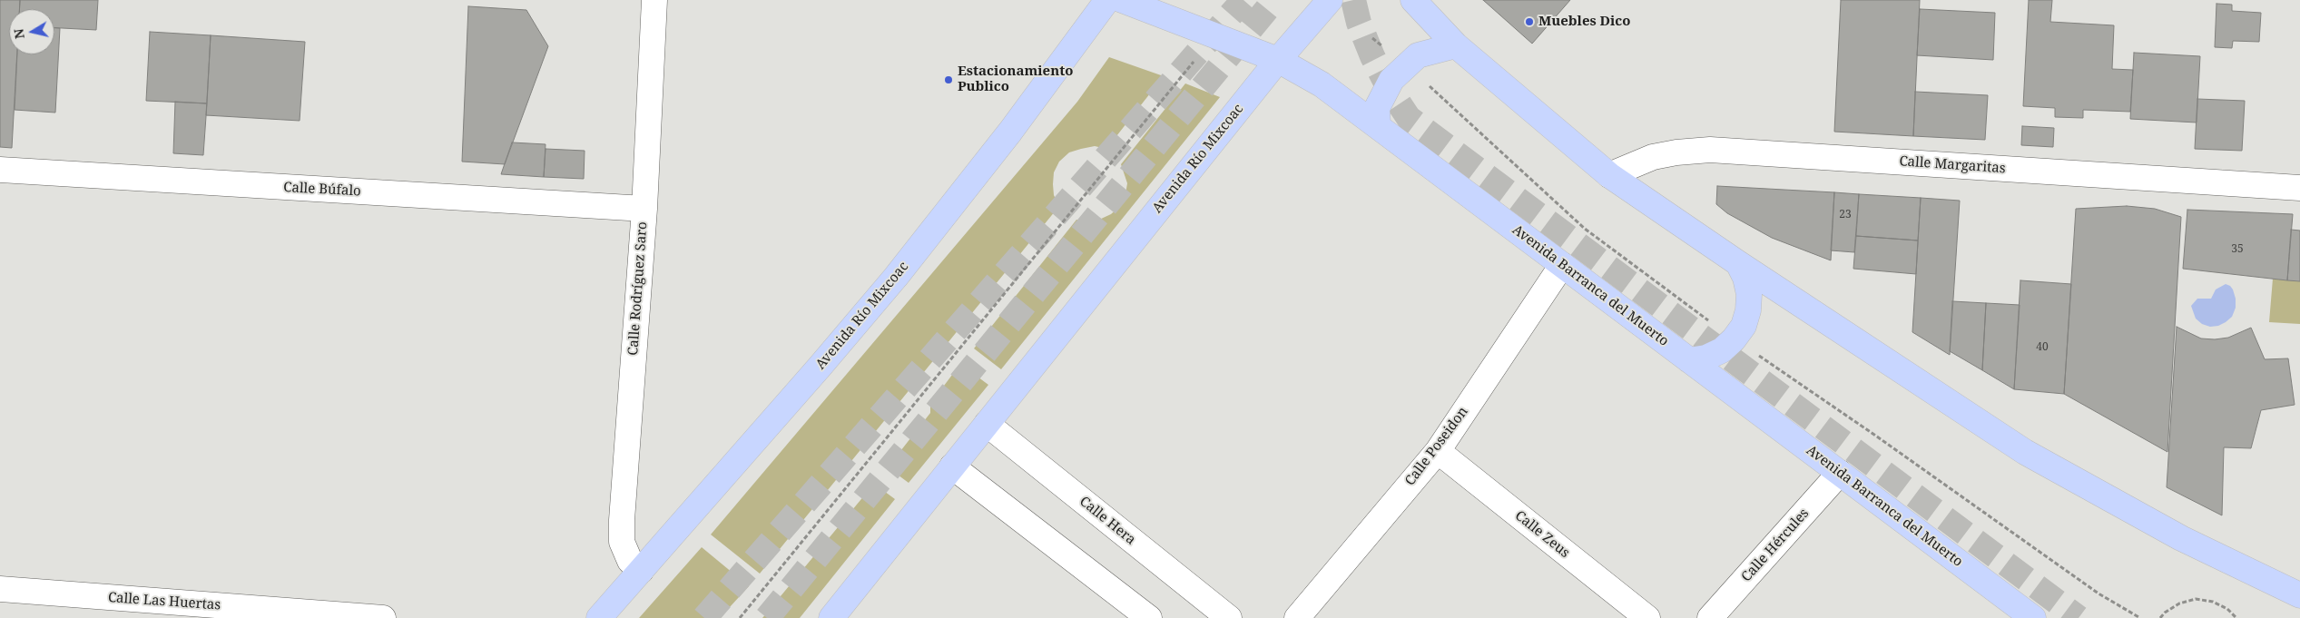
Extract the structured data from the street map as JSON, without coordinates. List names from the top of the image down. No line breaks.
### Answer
{"streets":{"main road":["Avenida Río Mixcoac","Avenida Barranca del Muerto"],"street":["Calle Margaritas","Calle Búfalo","Calle Rodríguez Saro","Calle Poseidon","Calle Hera","Calle Zeus","Calle Hércules","Calle Las Huertas"]},"crossings":[["Avenida Río Mixcoac","Avenida Barranca del Muerto"],["Avenida Río Mixcoac","Calle Rodríguez Saro"],["Avenida Río Mixcoac","Calle Hera"],["Calle Búfalo","Calle Rodríguez Saro"],["Avenida Barranca del Muerto","Calle Poseidon"],["Avenida Barranca del Muerto","Calle Hércules"],["Calle Poseidon","Calle Zeus"]],"places":["Muebles Dico","Estacionamiento Publico"],"house_numbers":["23","35","40"],"north":"left"}
